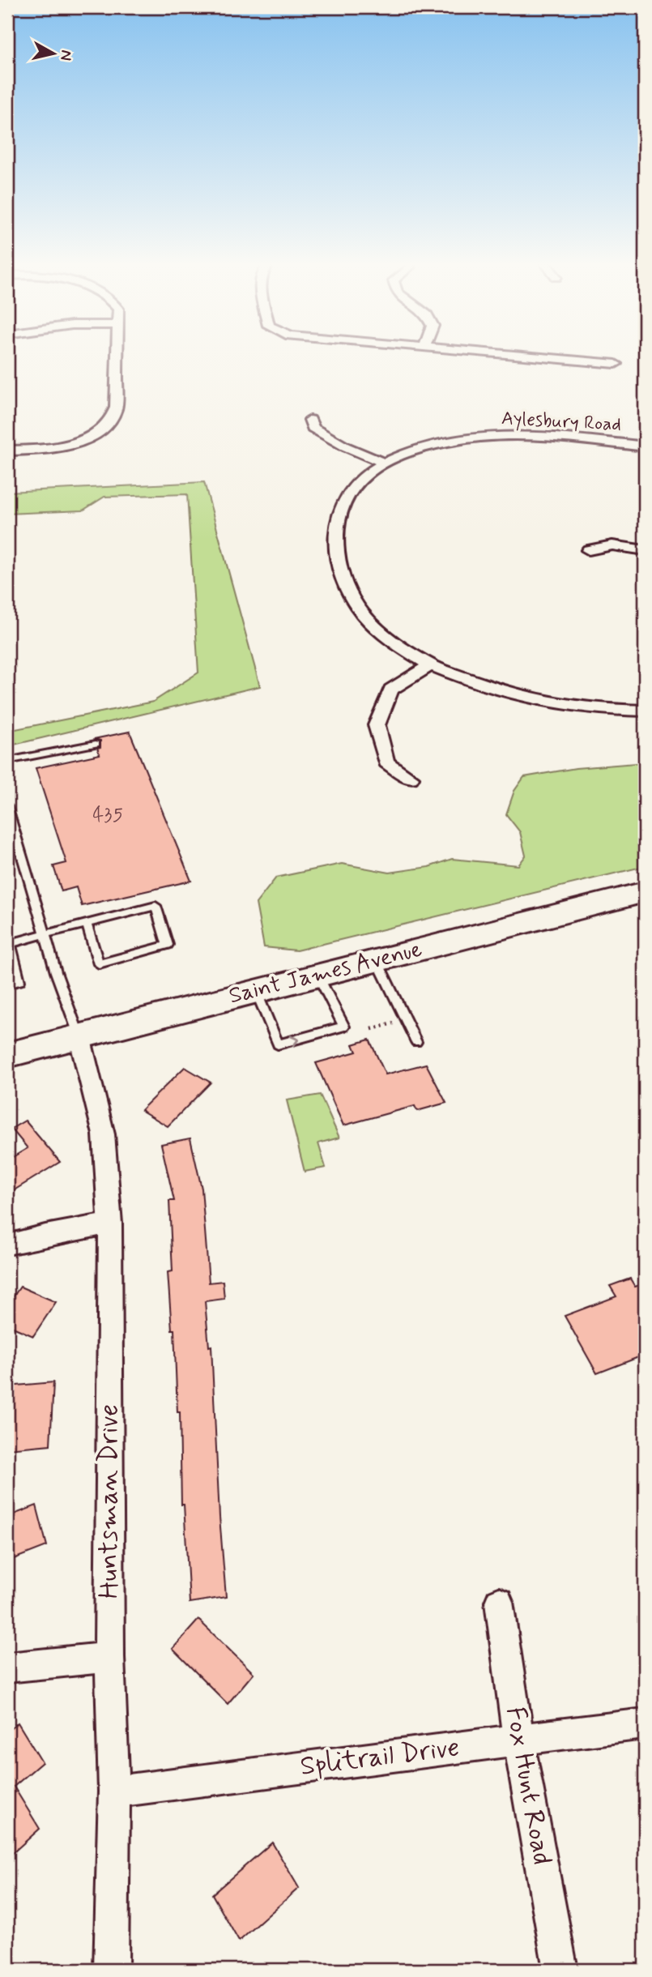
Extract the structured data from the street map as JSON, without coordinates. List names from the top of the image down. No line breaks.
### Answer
{"streets":{"main road":["Saint James Avenue"],"street":["Aylesbury Road","Huntsman Drive","Splitrail Drive","Fox Hunt Road"]},"crossings":[["Saint James Avenue","Huntsman Drive"],["Huntsman Drive","Splitrail Drive"],["Splitrail Drive","Fox Hunt Road"]],"house_numbers":["435"],"north":"right"}
